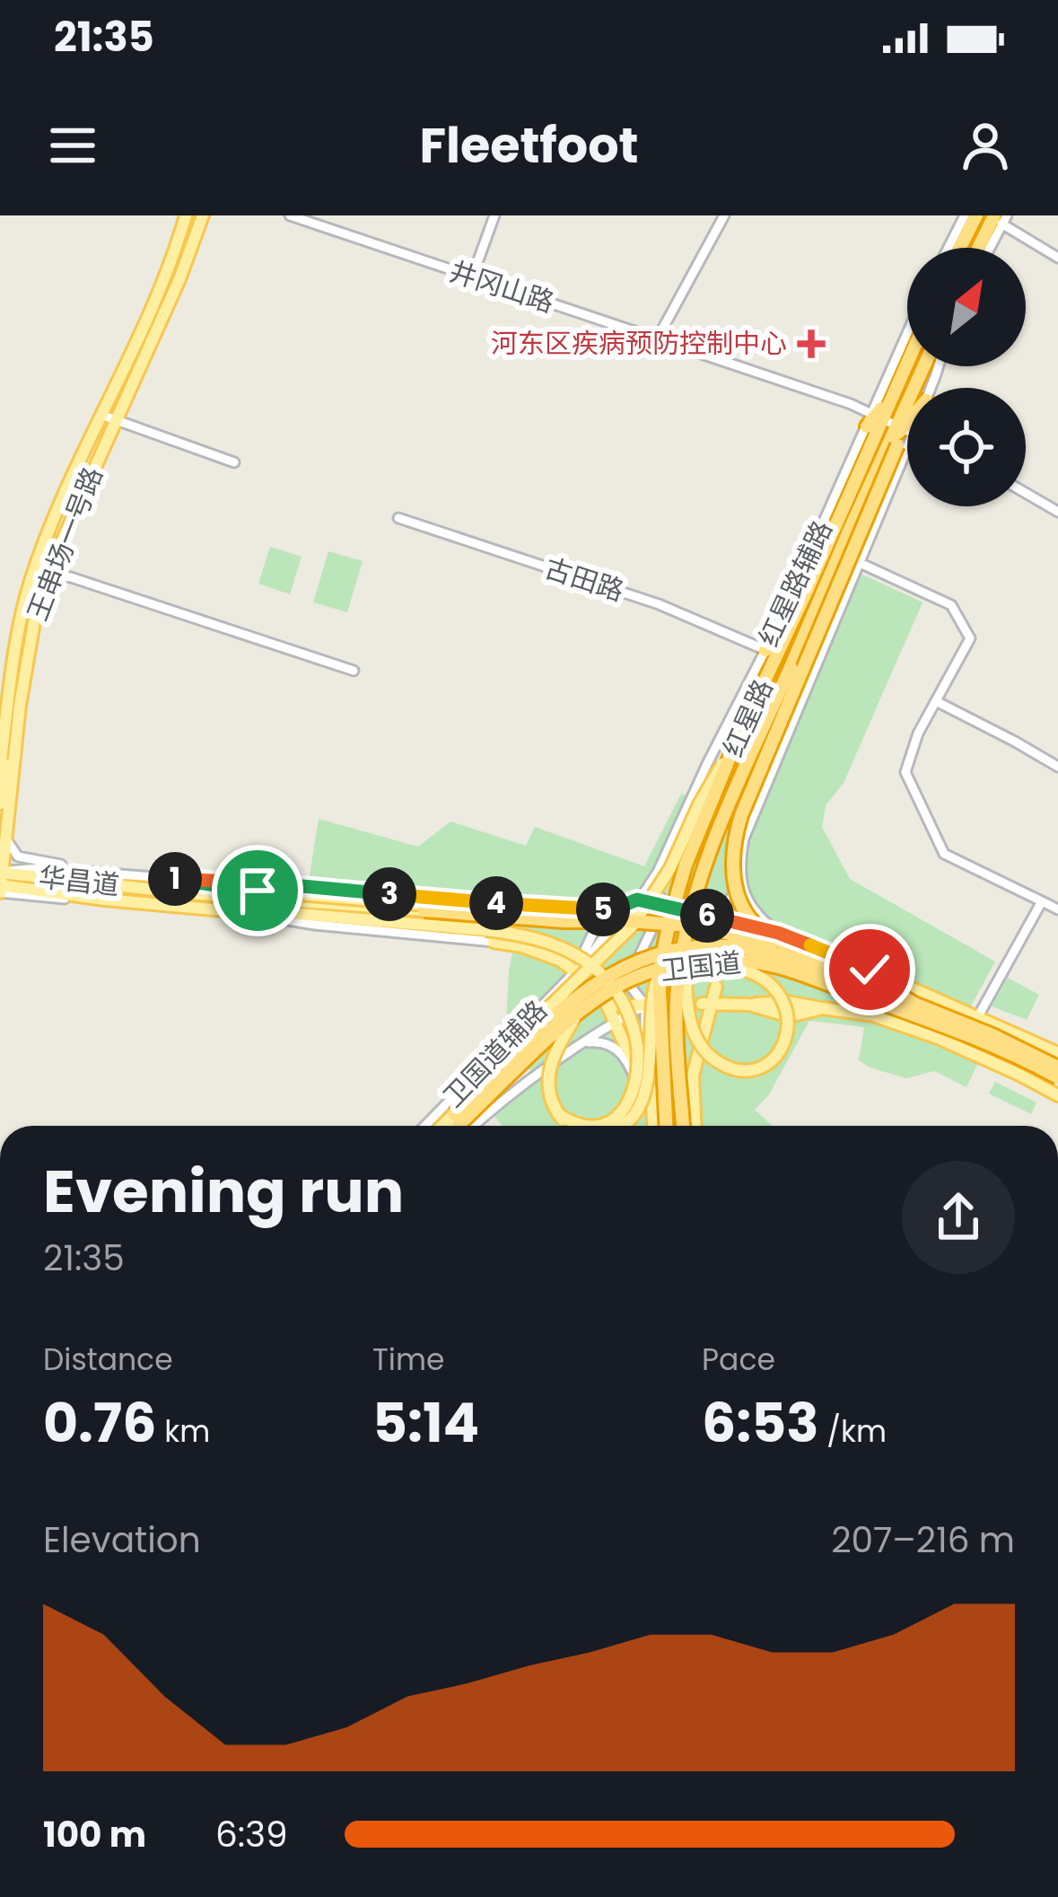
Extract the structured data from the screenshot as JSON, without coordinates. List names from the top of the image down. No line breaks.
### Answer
{"streets":{"highway":["红星路","华昌道","卫国道"],"main road":["王串场一号路"],"street":["井冈山路","古田路","红星路辅路","卫国道辅路"]},"crossings":[["井冈山路","红星路辅路"],["井冈山路","红星路"],["王串场一号路","华昌道"],["古田路","红星路辅路"],["古田路","红星路"],["红星路辅路","红星路"],["红星路辅路","华昌道"],["红星路辅路","卫国道辅路"],["华昌道","卫国道"],["卫国道","卫国道辅路"]],"places":{"health":["河东区疾病预防控制中心"]},"north":"top right","page":{"status":"21:35","header":"Fleetfoot","pins":["1","3","4","5","6"],"heading":["Evening run","21:35"],"stats":[["Distance","0.76 km"],["Time","5:14"],["Pace","6:53 /km"]],"chart":["Elevation","207–216 m"],"list":[{"name":"100 m","note":"6:39"}]}}
